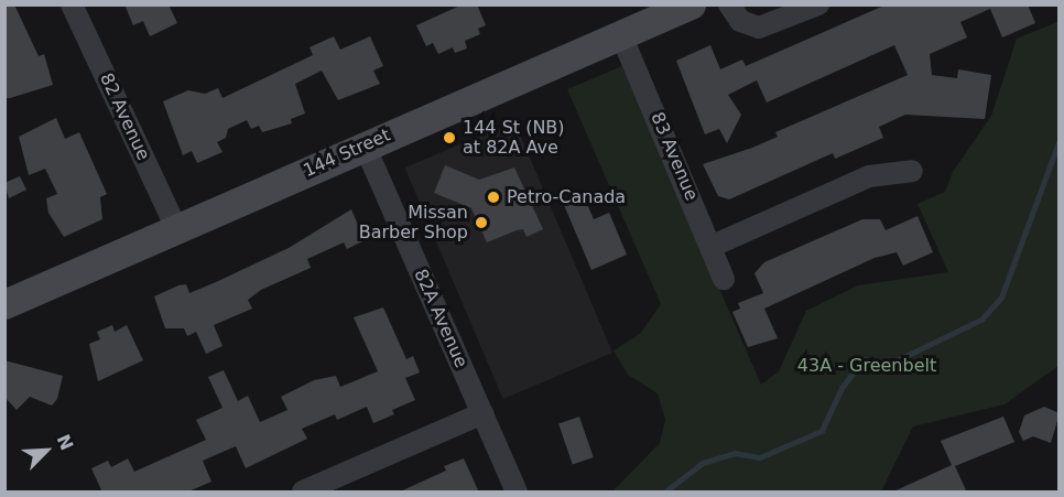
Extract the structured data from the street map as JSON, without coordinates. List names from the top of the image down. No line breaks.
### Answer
{"streets":{"main road":["144 Street"],"street":["82 Avenue","83 Avenue","82A Avenue"]},"crossings":[["82 Avenue","144 Street"],["144 Street","83 Avenue"],["144 Street","82A Avenue"]],"parks":["43A - Greenbelt"],"places":["144 St (NB) at 82A Ave","Petro-Canada","Missan Barber Shop"],"north":"top right"}
